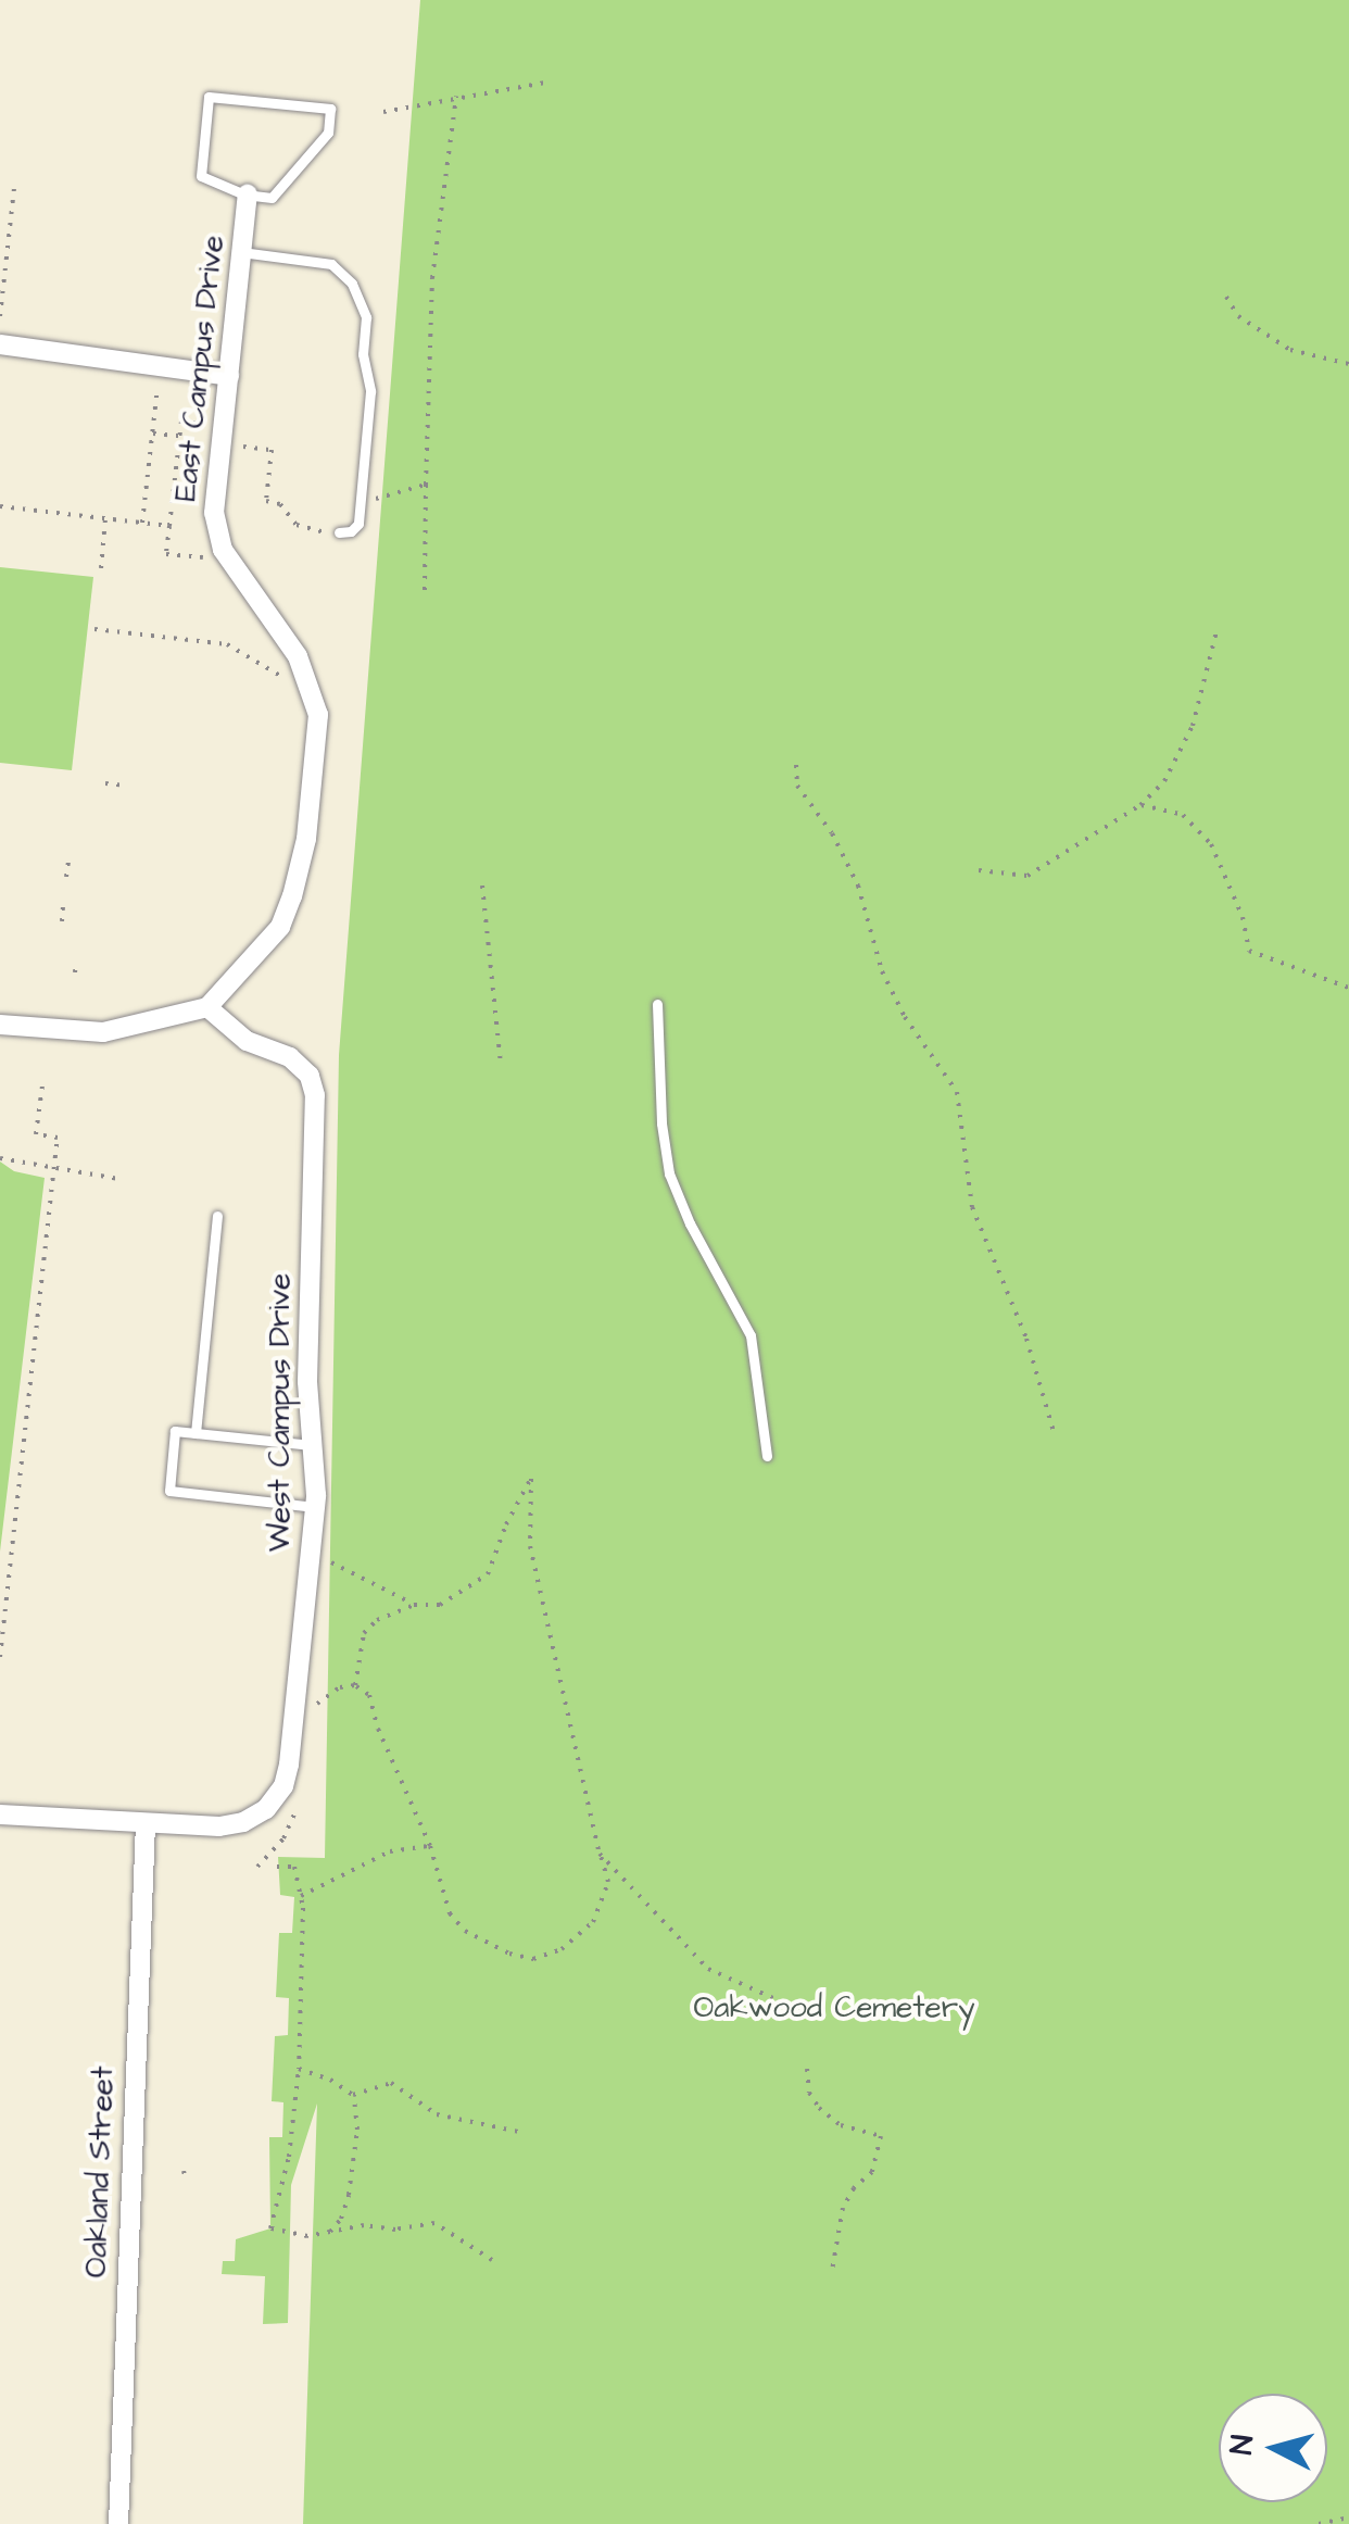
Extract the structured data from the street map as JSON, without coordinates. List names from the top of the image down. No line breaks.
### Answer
{"streets":{"street":["East Campus Drive","West Campus Drive","Oakland Street"]},"crossings":[["East Campus Drive","West Campus Drive"],["West Campus Drive","Oakland Street"]],"parks":["Oakwood Cemetery"],"north":"left"}
